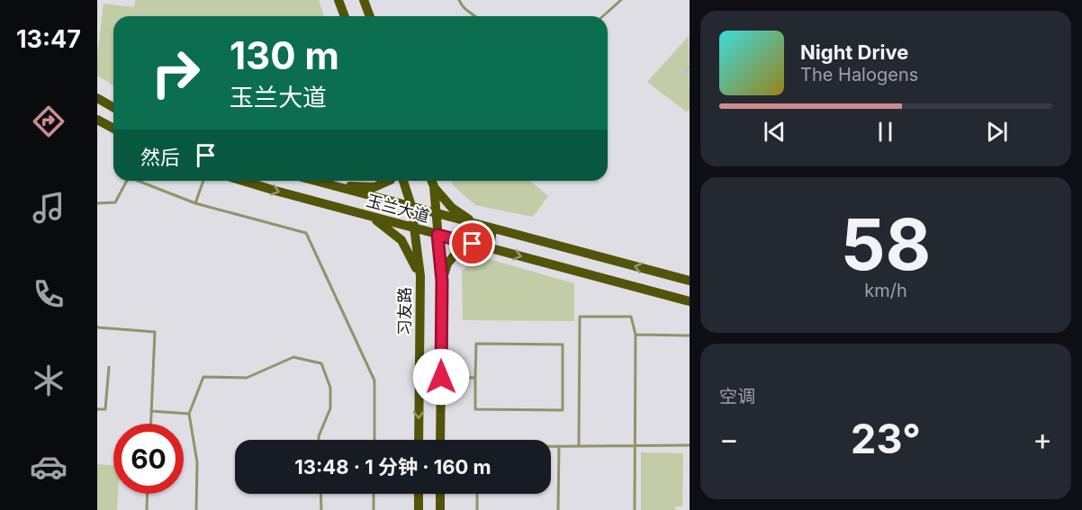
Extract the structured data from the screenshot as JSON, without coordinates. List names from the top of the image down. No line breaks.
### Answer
{"streets":{"main road":["玉兰大道","习友路"]},"crossings":[["玉兰大道","习友路"]],"page":{"tabs":"13:47","turn":["130 m","玉兰大道"],"song":["Night Drive","The Halogens"],"then":"然后","tile":[["58","km/h"],"空调"],"heat":["−","23°","+"],"limit":"60","trip":"13:48 · 1 分钟 · 160 m"}}
